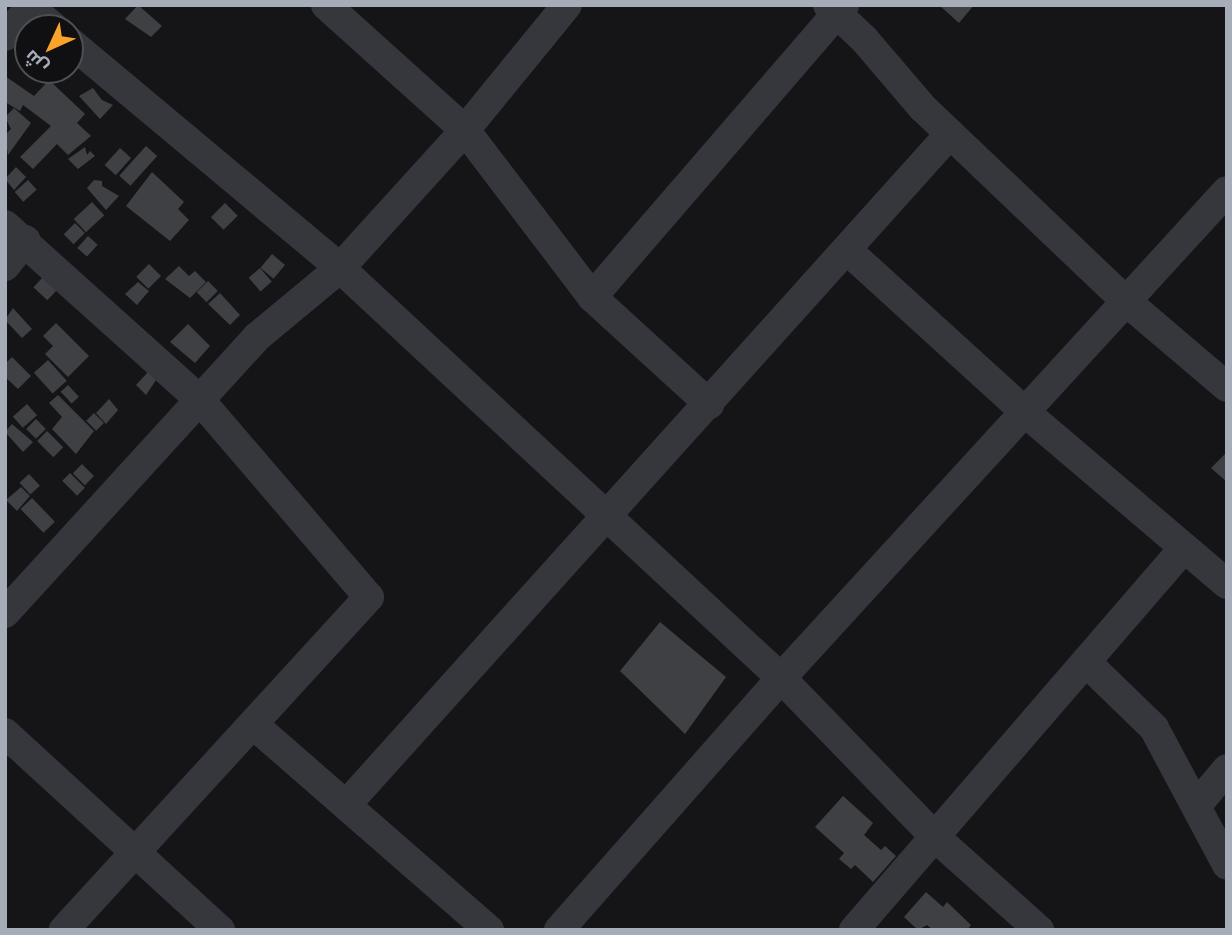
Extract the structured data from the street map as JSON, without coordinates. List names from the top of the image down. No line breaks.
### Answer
{"north":"bottom left"}
